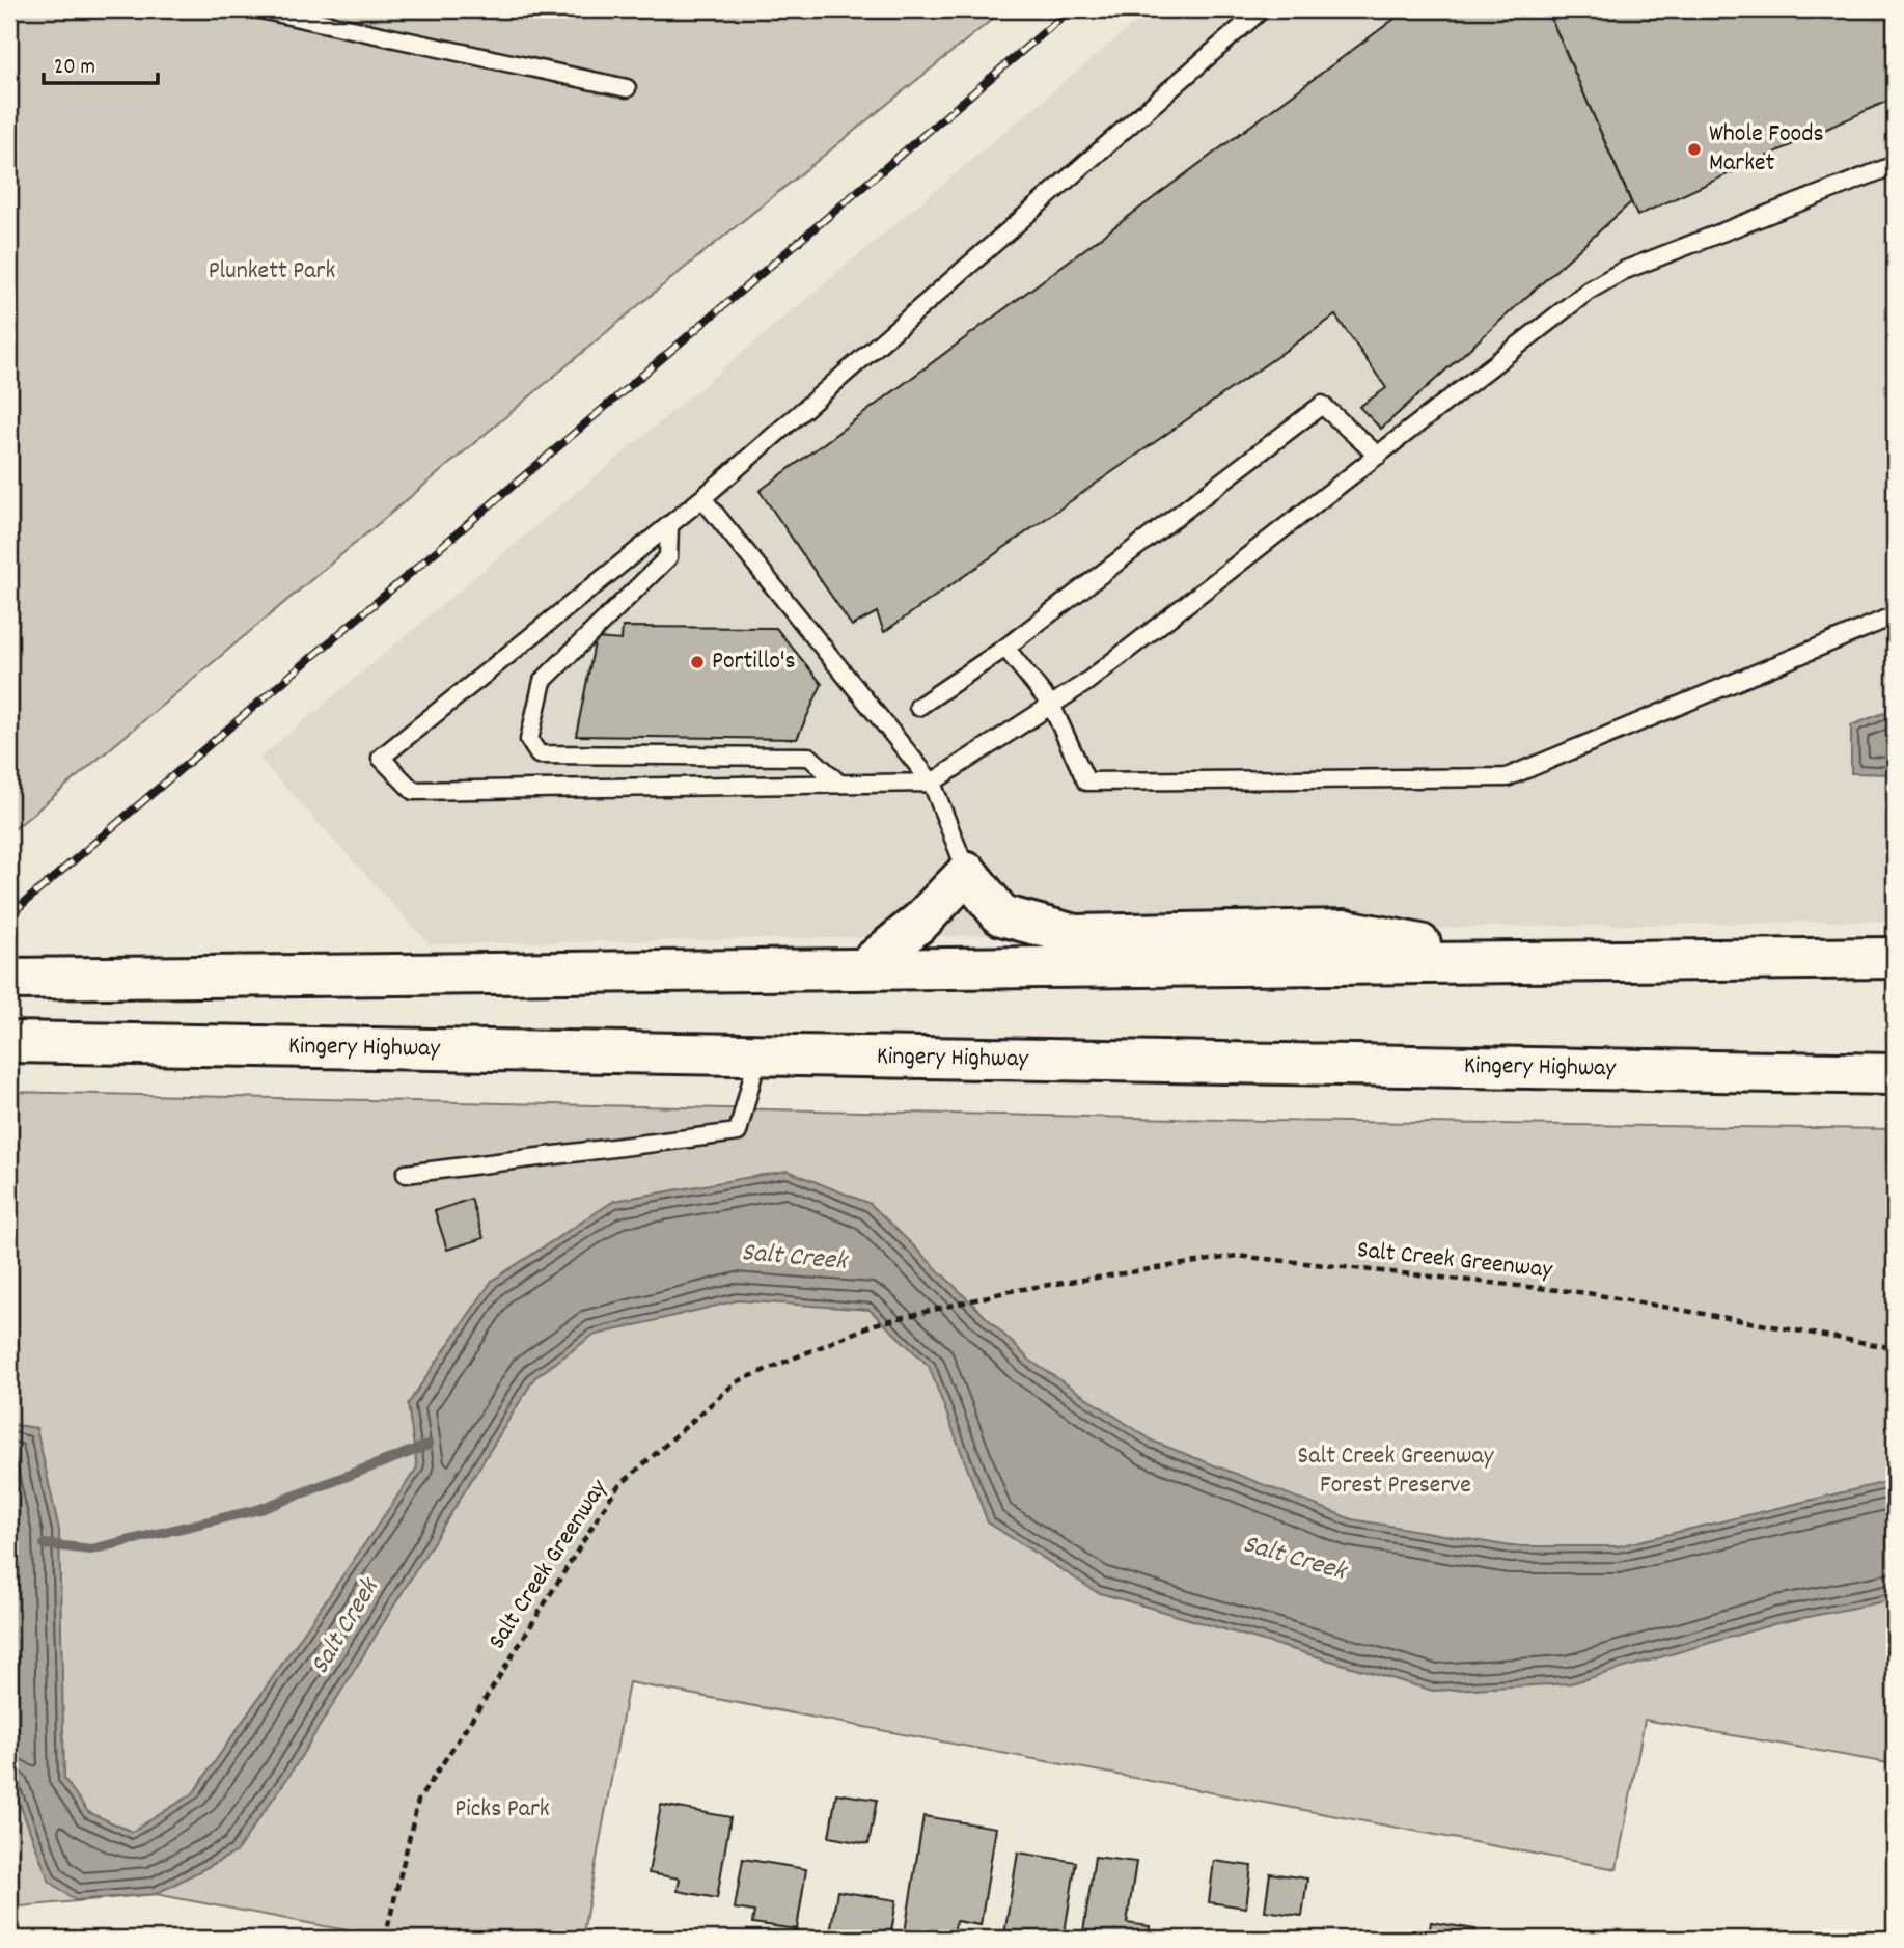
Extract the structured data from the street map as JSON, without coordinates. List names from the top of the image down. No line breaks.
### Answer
{"streets":{"highway":["Kingery Highway"],"path":["Salt Creek Greenway"]},"water":["Salt Creek"],"parks":["Plunkett Park","Salt Creek Greenway Forest Preserve","Picks Park"],"places":["Whole Foods Market","Portillo's"],"scale_bar":"20 m"}
